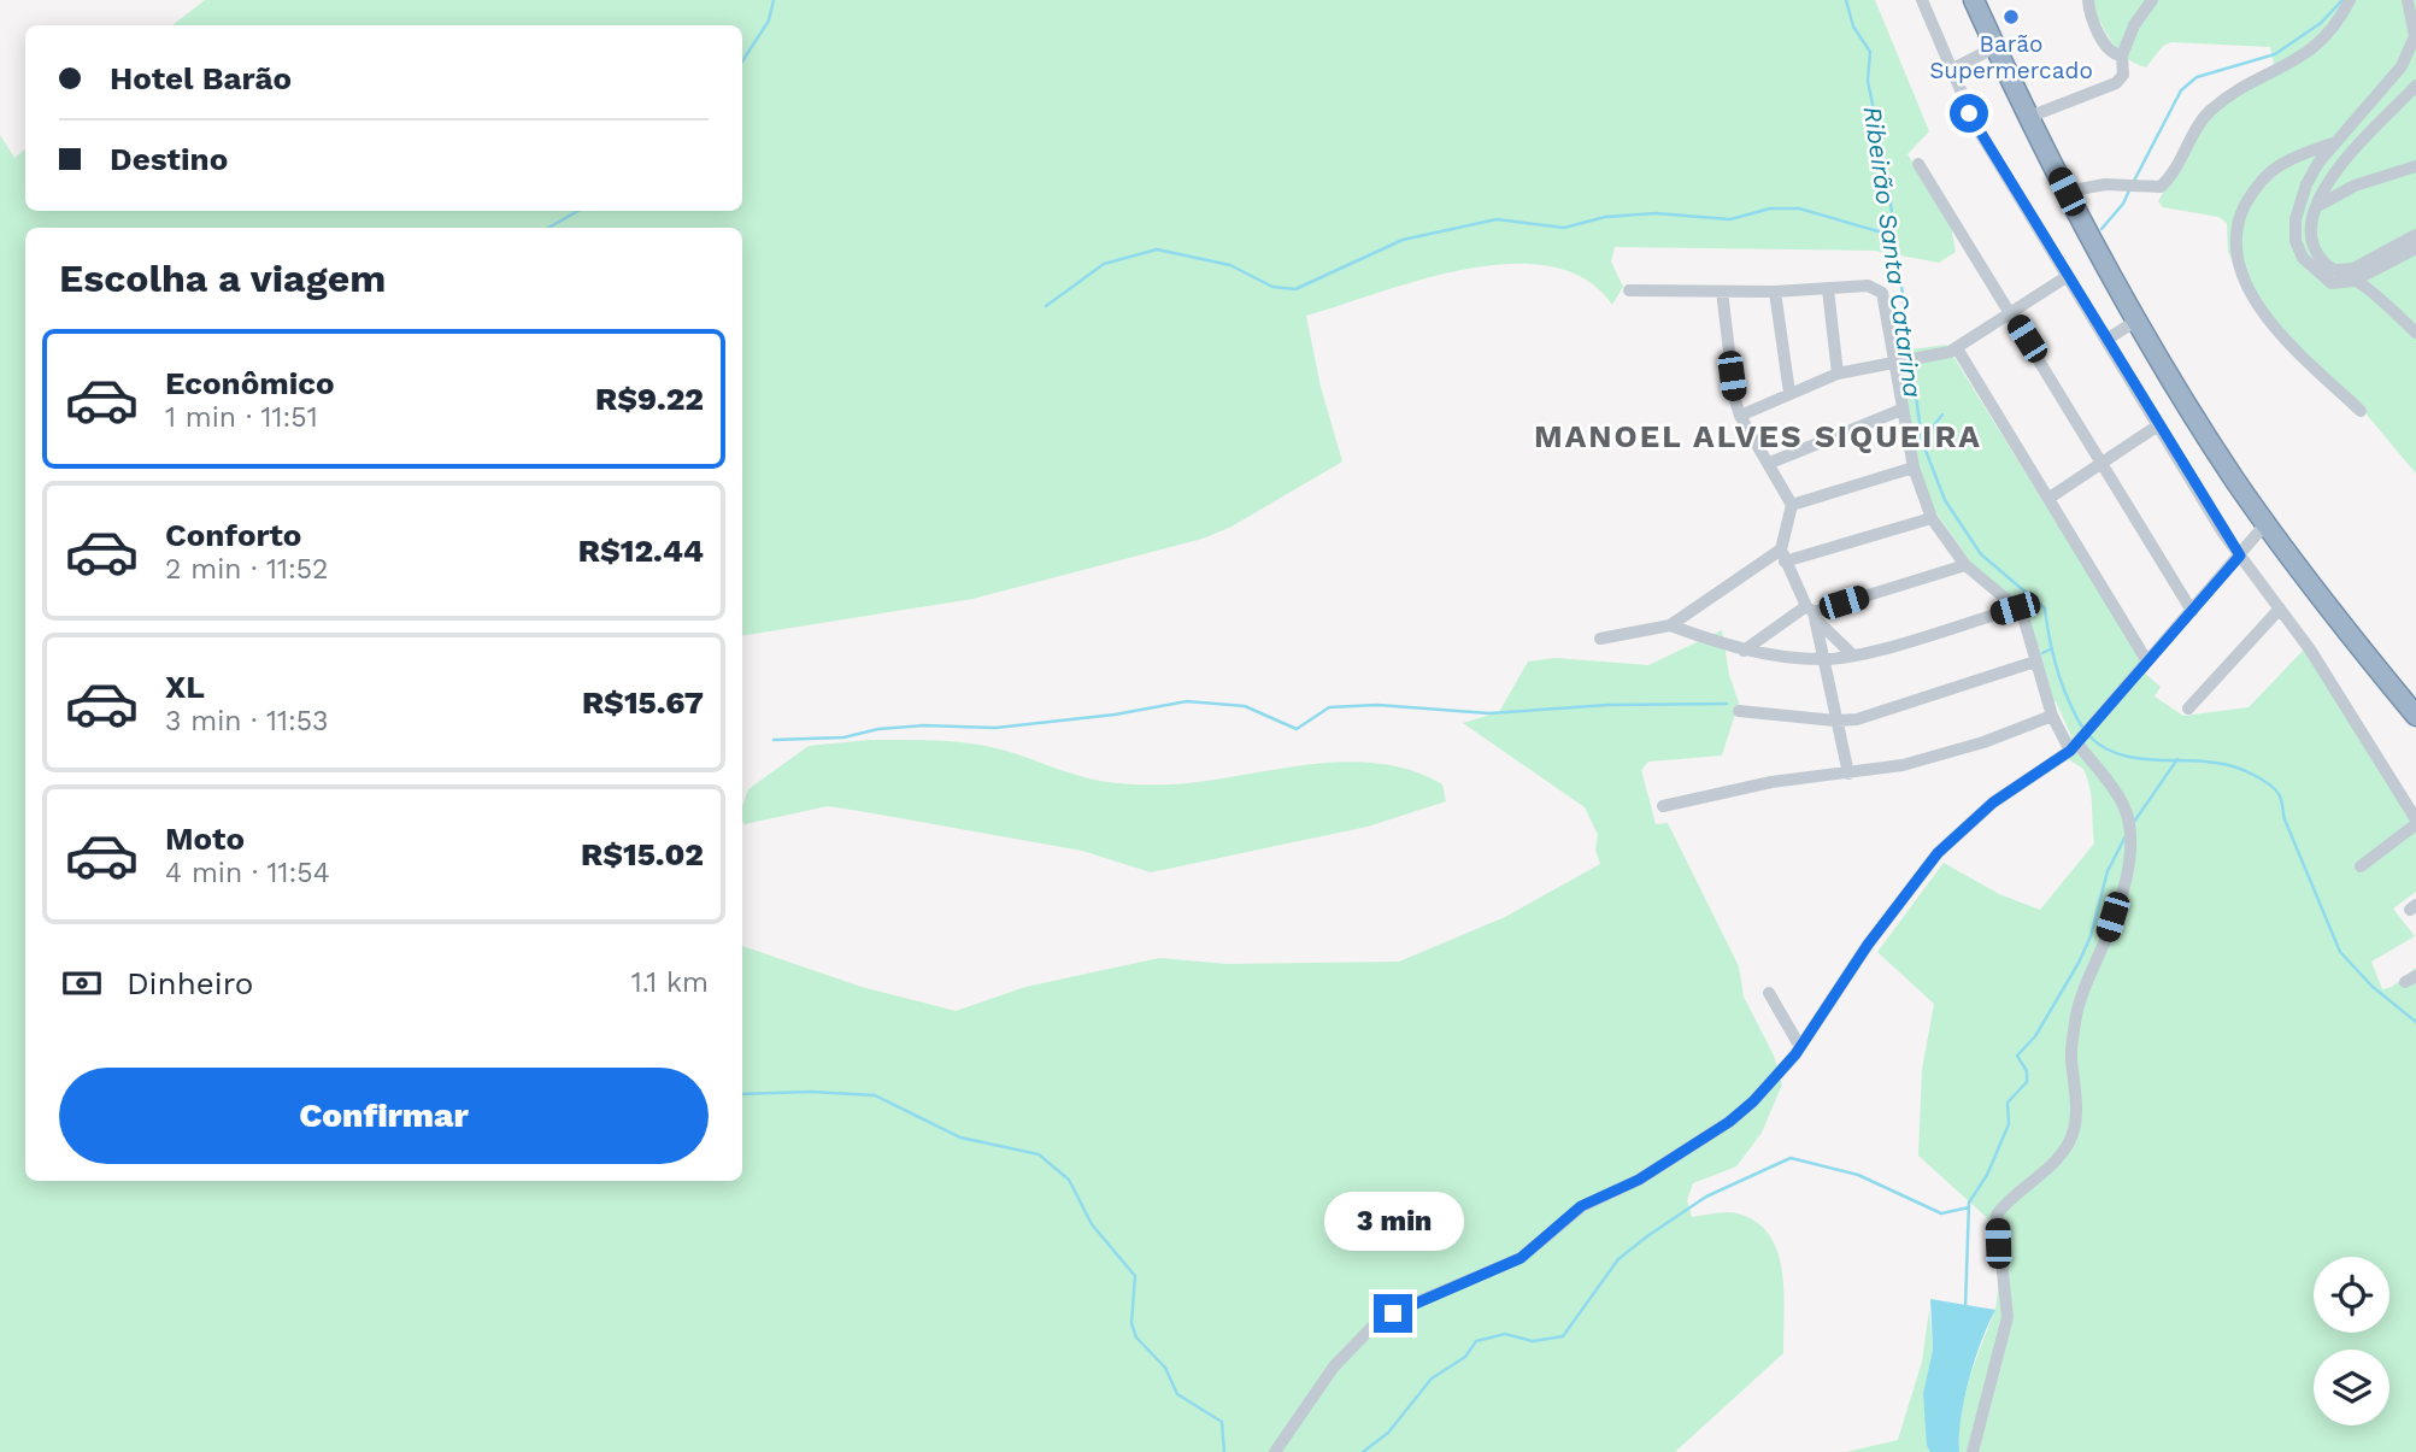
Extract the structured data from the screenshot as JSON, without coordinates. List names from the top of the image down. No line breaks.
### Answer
{"districts":["MANOEL ALVES SIQUEIRA"],"water":["Ribeirão Santa Catarina"],"places":["Barão Supermercado"],"page":{"banner":["Hotel Barão","Destino"],"heading":"Escolha a viagem","list":[{"name":"Econômico","note":"1 min · 11:51","value":"R$9.22"},{"name":"Conforto","note":"2 min · 11:52","value":"R$12.44"},{"name":"XL","note":"3 min · 11:53","value":"R$15.67"},{"name":"Moto","note":"4 min · 11:54","value":"R$15.02"}],"pay":["Dinheiro","1.1 km"],"buttons":"Confirmar","bubble":"3 min"}}
